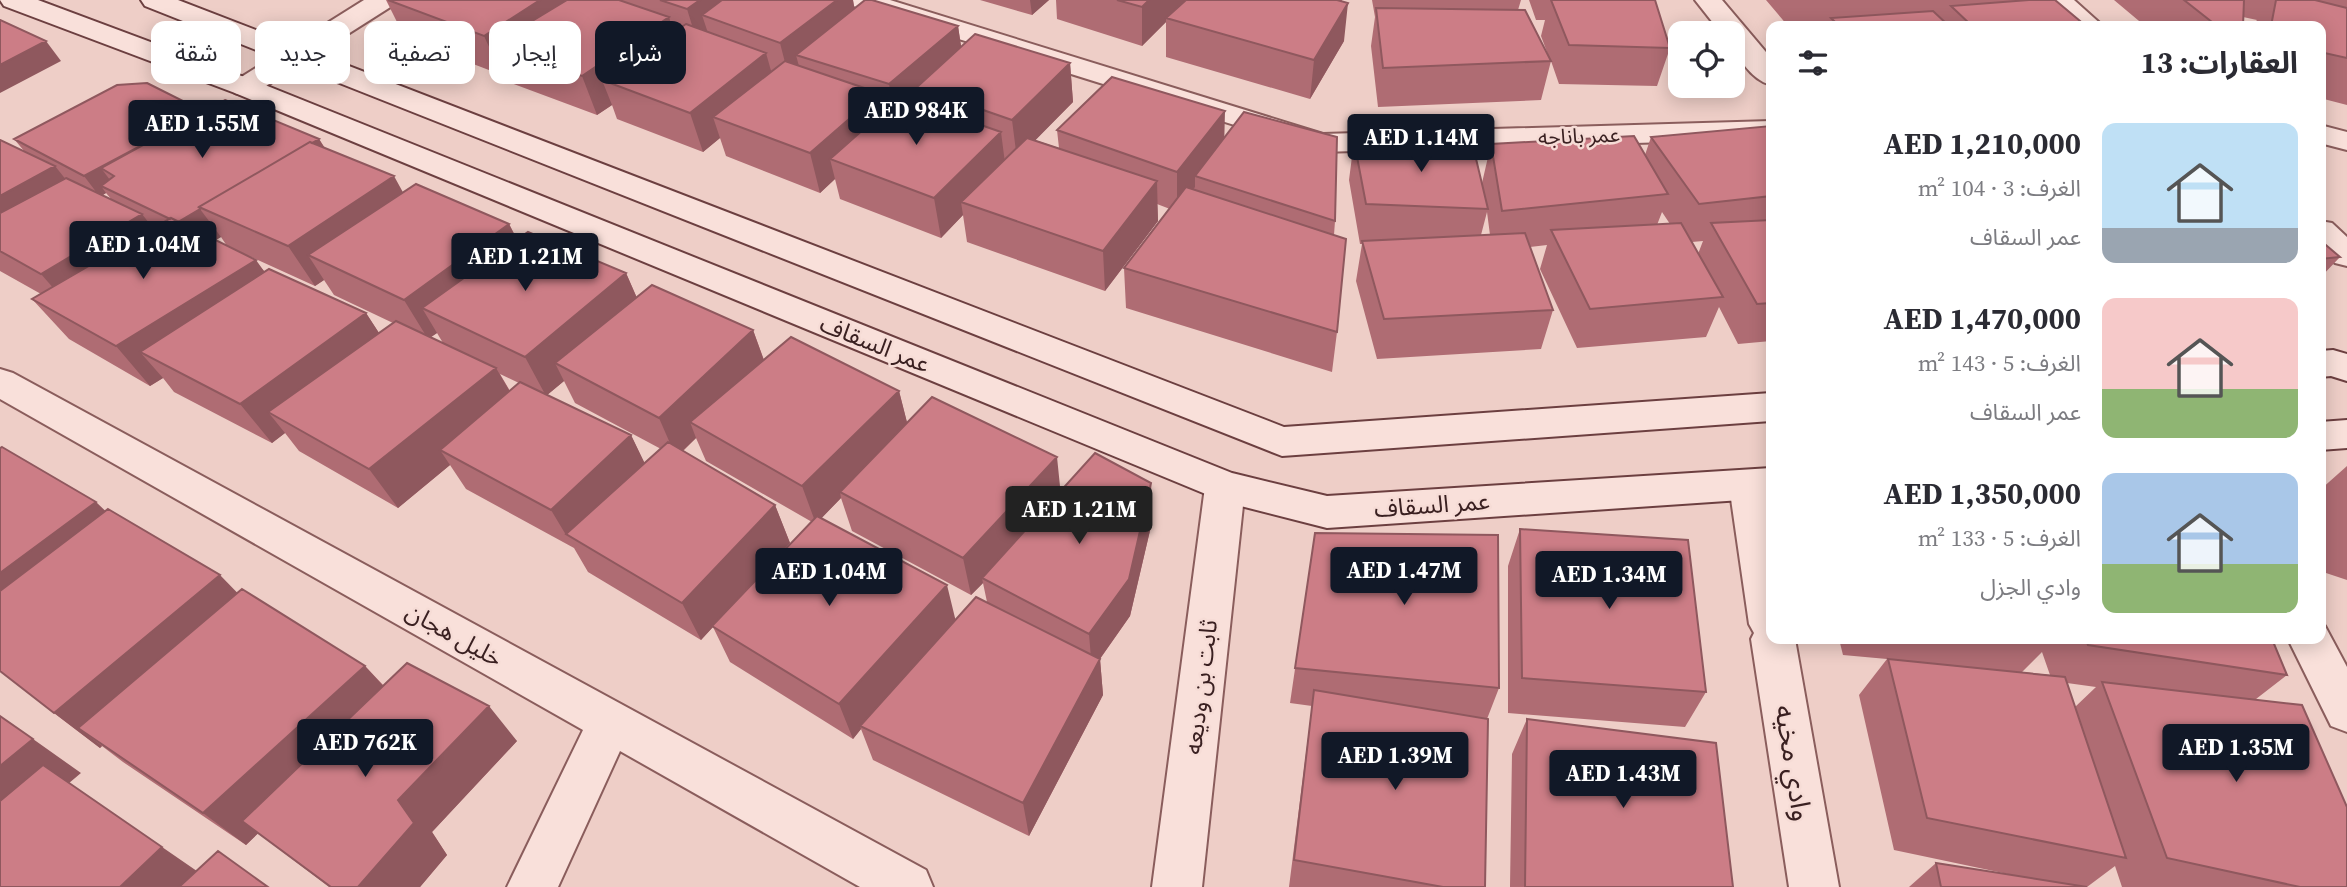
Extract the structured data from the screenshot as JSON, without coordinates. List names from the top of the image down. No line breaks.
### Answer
{"streets":{"street":["عمر باناجه","عمر السقاف","خليل هجان","ثابت بن وديعه","وادي مخيه"]},"crossings":[["عمر السقاف","ثابت بن وديعه"]],"page":{"chip":["شراء","إيجار","تصفية","جديد","شقة"],"heading":"العقارات: 13","price":["AED 984K","AED 1.55M","AED 1.14M","AED 1.04M","AED 1.21M","AED 1.21M","AED 1.47M","AED 1.04M","AED 1.34M","AED 762K","AED 1.35M","AED 1.39M","AED 1.43M"],"list":[{"name":"AED 1,210,000","note":"الغرف: 3 · 104 m² · عمر السقاف"},{"name":"AED 1,470,000","note":"الغرف: 5 · 143 m² · عمر السقاف"},{"name":"AED 1,350,000","note":"الغرف: 5 · 133 m² · وادي الجزل"}]}}
